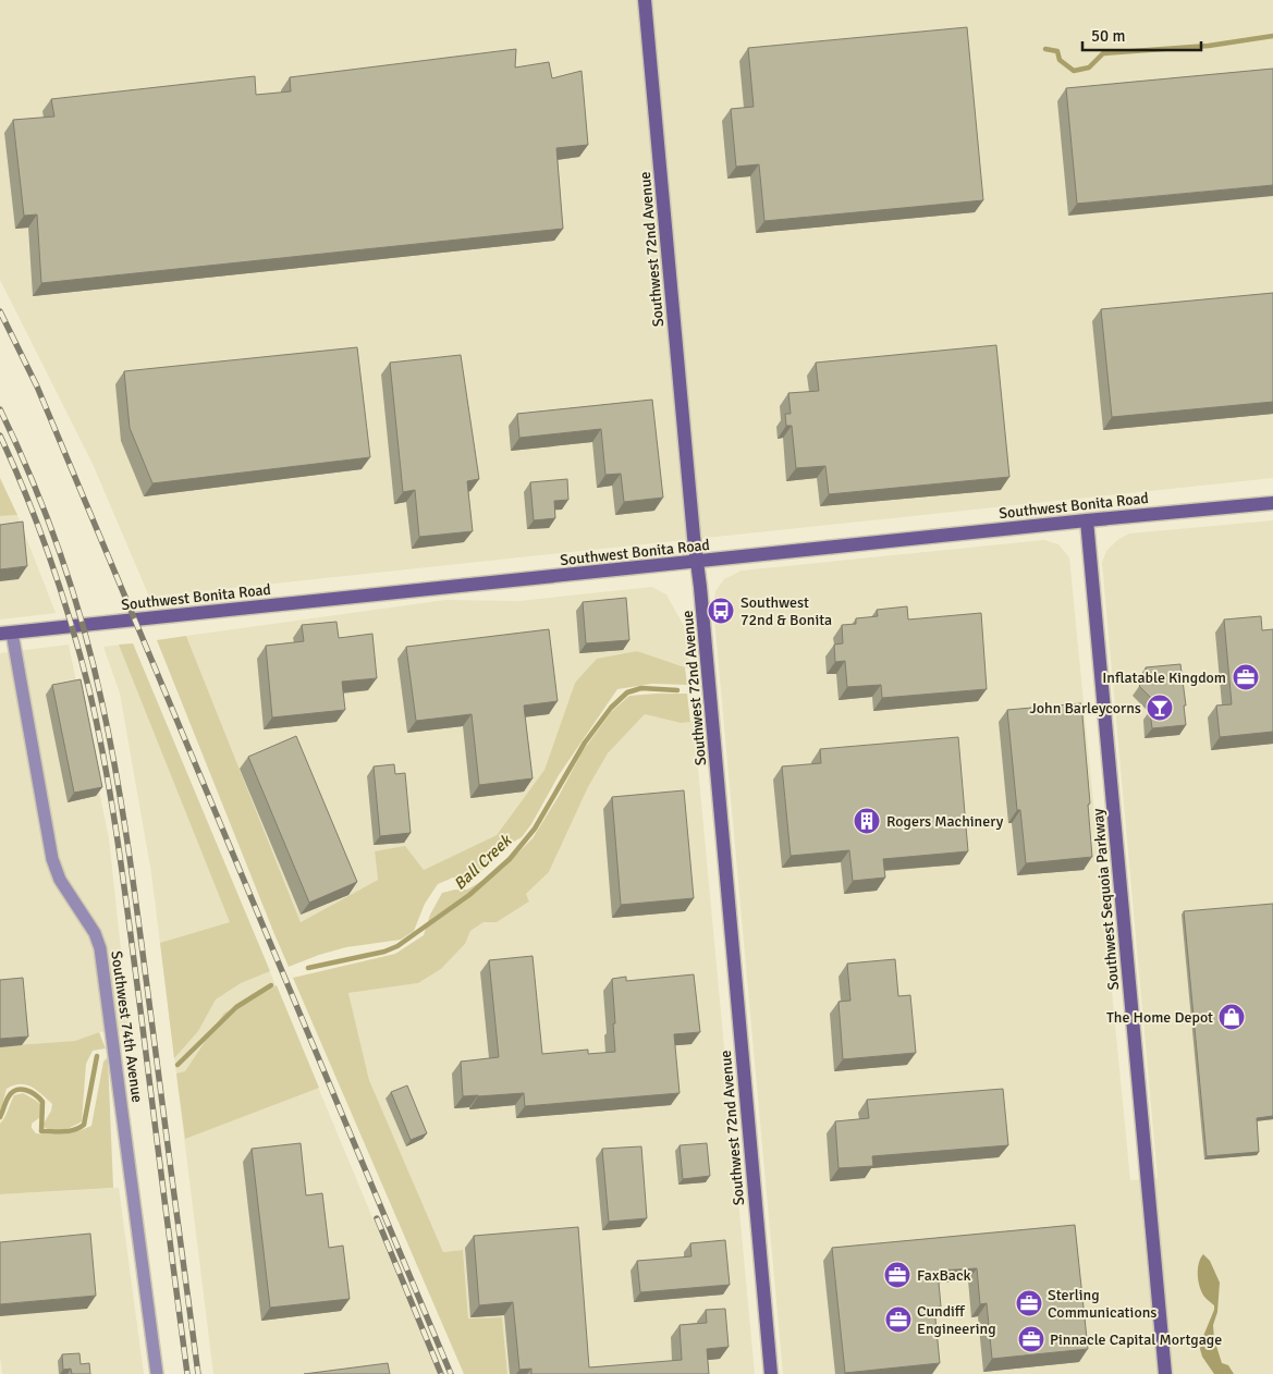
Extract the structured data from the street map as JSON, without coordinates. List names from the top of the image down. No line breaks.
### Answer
{"streets":{"main road":["Southwest 72nd Avenue","Southwest Bonita Road","Southwest Sequoia Parkway"],"street":["Southwest 74th Avenue"]},"crossings":[["Southwest 72nd Avenue","Southwest Bonita Road"],["Southwest Bonita Road","Southwest Sequoia Parkway"],["Southwest Bonita Road","Southwest 74th Avenue"]],"water":["Ball Creek"],"places":{"bus stop":["Southwest 72nd & Bonita"],"office":["Inflatable Kingdom","FaxBack","Sterling Communications","Cundiff Engineering","Pinnacle Capital Mortgage"],"bar":["John Barleycorns"],"building":["Rogers Machinery"],"shop":["The Home Depot"]},"scale_bar":"50 m"}
